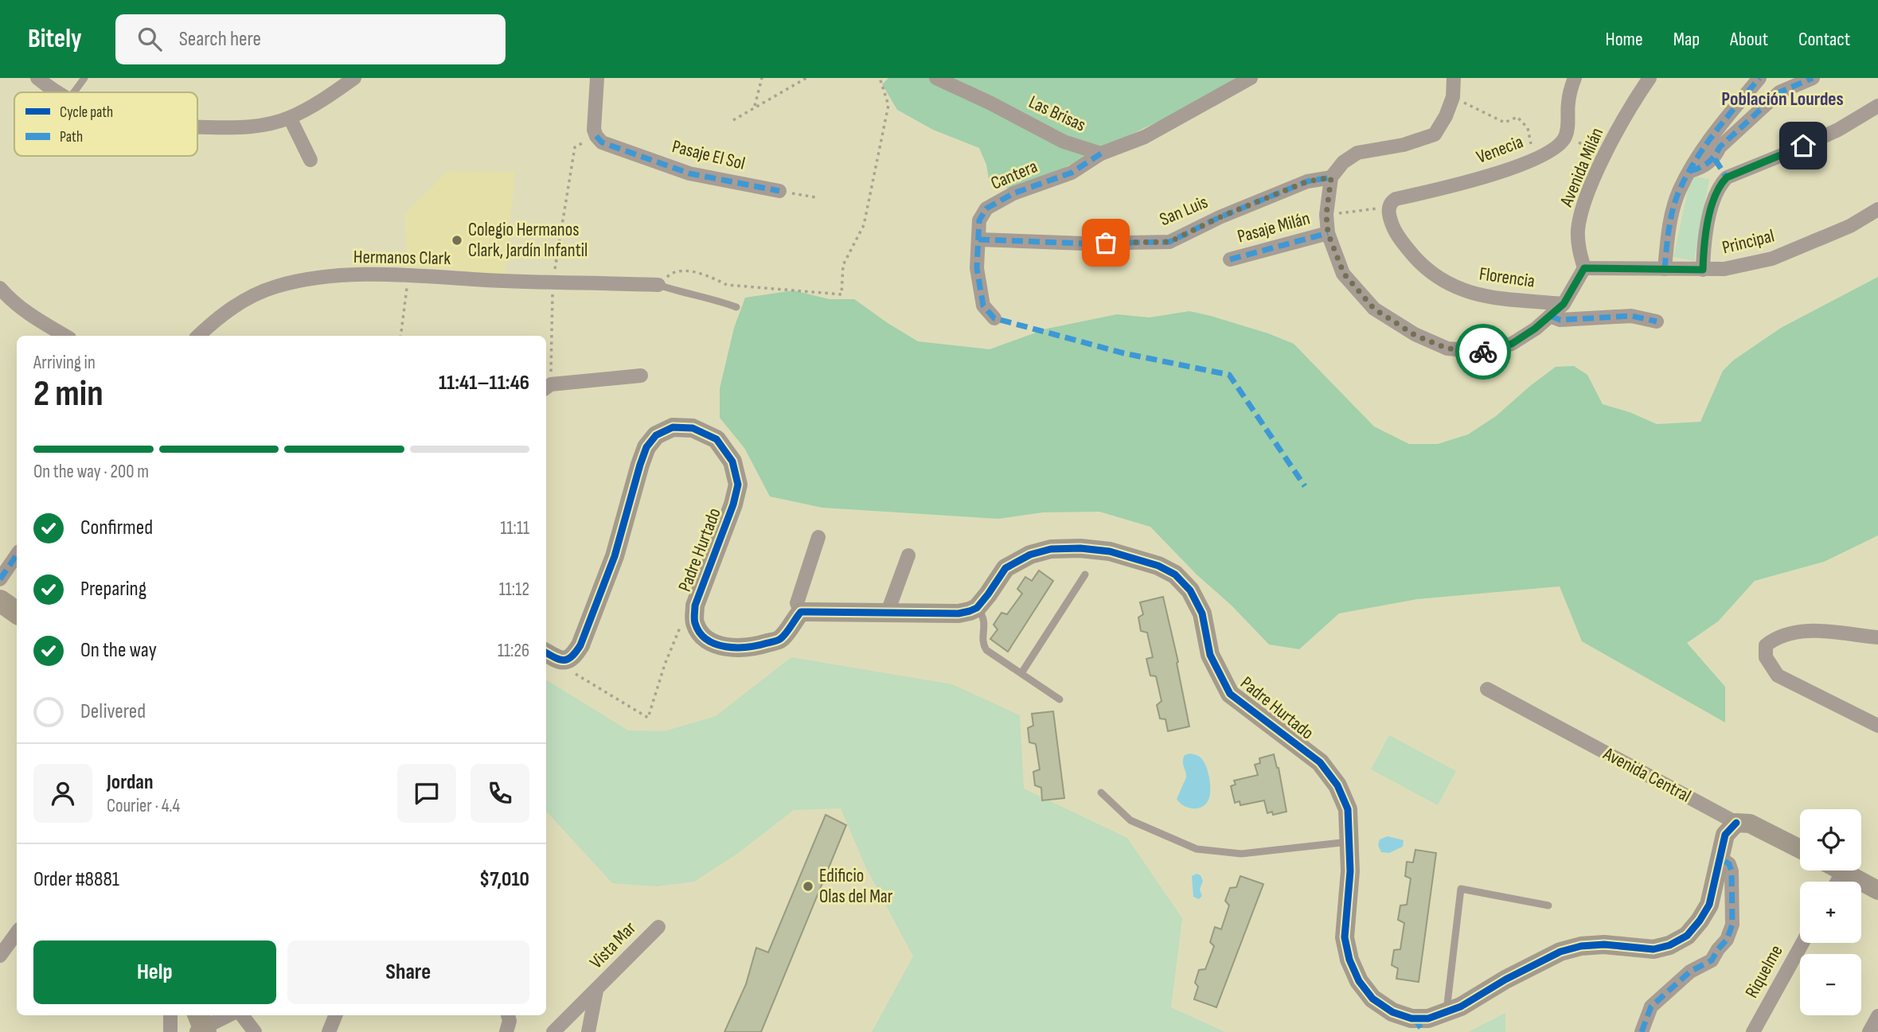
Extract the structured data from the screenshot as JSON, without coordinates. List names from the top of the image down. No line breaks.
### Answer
{"streets":{"street":["Las Brisas","Venecia","Pasaje El Sol","Avenida Milán","Cantera","San Luis","Pasaje Milán","Principal","Hermanos Clark","Florencia","Padre Hurtado","Avenida Central","Vista Mar","Riquelme"]},"crossings":[["Las Brisas","Cantera"],["Venecia","Florencia"],["Avenida Milán","Principal"],["Cantera","San Luis"],["Padre Hurtado","Avenida Central"]],"districts":["Población Lourdes"],"places":["Colegio Hermanos Clark, Jardín Infantil","Edificio Olas del Mar"],"legend":["Cycle path","Path"],"page":{"header":"Bitely","search":"Search here","nav":["Home","Map","About","Contact"],"heading":["2 min","Arriving in","11:41–11:46"],"panel":["Jordan","Courier · 4.4","Order #8881","$7,010"],"bar":"On the way · 200 m","list":[["Confirmed","11:11"],["Preparing","11:12"],["On the way","11:26"],"Delivered"],"map_buttons":["+","−"],"buttons":["Help","Share"]}}
